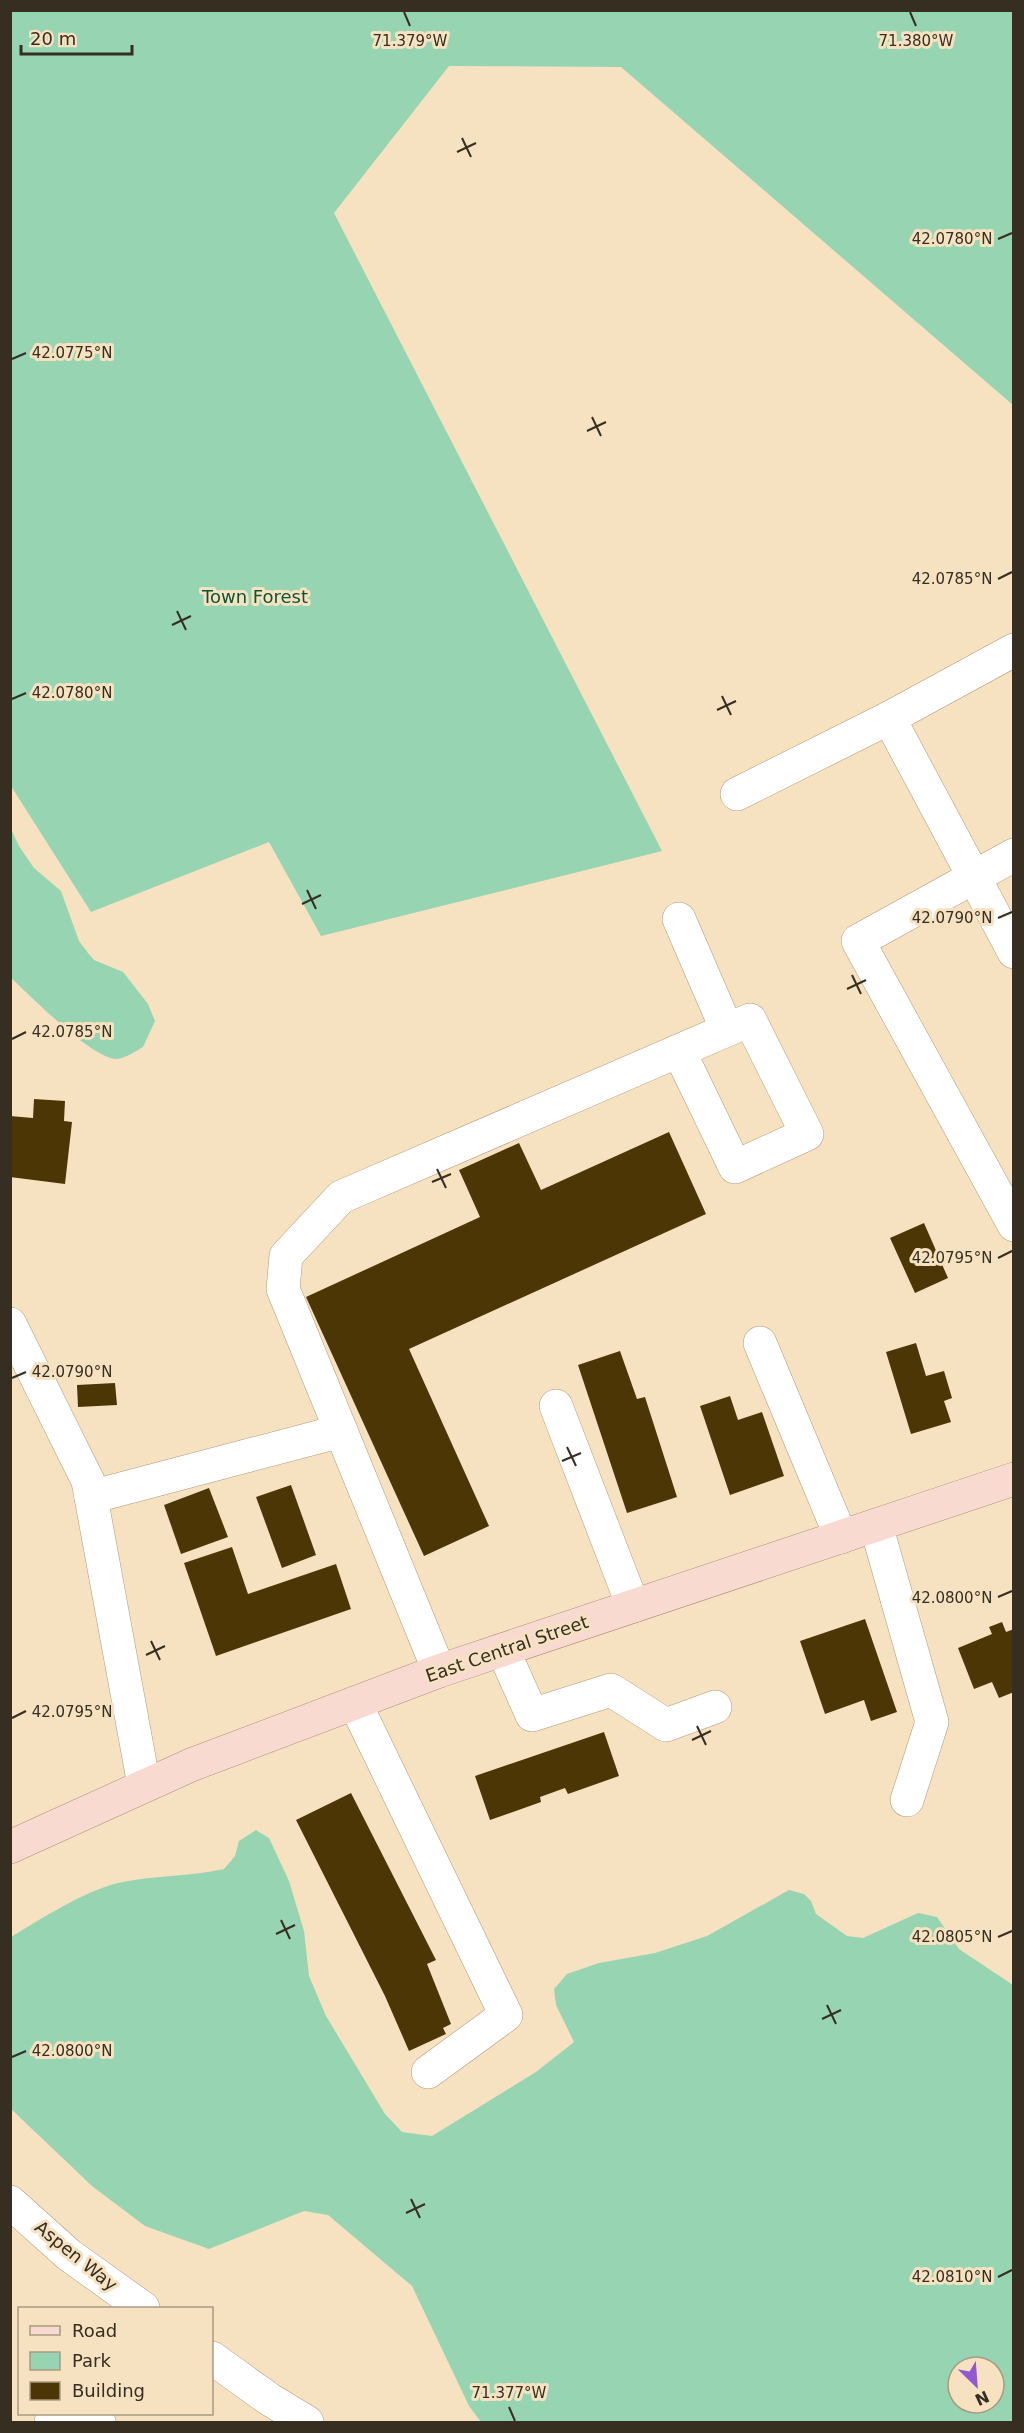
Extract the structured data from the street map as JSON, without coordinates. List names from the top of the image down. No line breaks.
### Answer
{"streets":{"main road":["East Central Street"],"street":["Aspen Way"]},"parks":["Town Forest"],"legend":["Road","Park","Building"],"scale_bar":"20 m","north":"bottom right","coordinates":["71.379°W","71.380°W","42.0780°N","42.0775°N","42.0785°N","42.0790°N","42.0795°N","42.0800°N","42.0805°N","42.0810°N","71.377°W"]}
